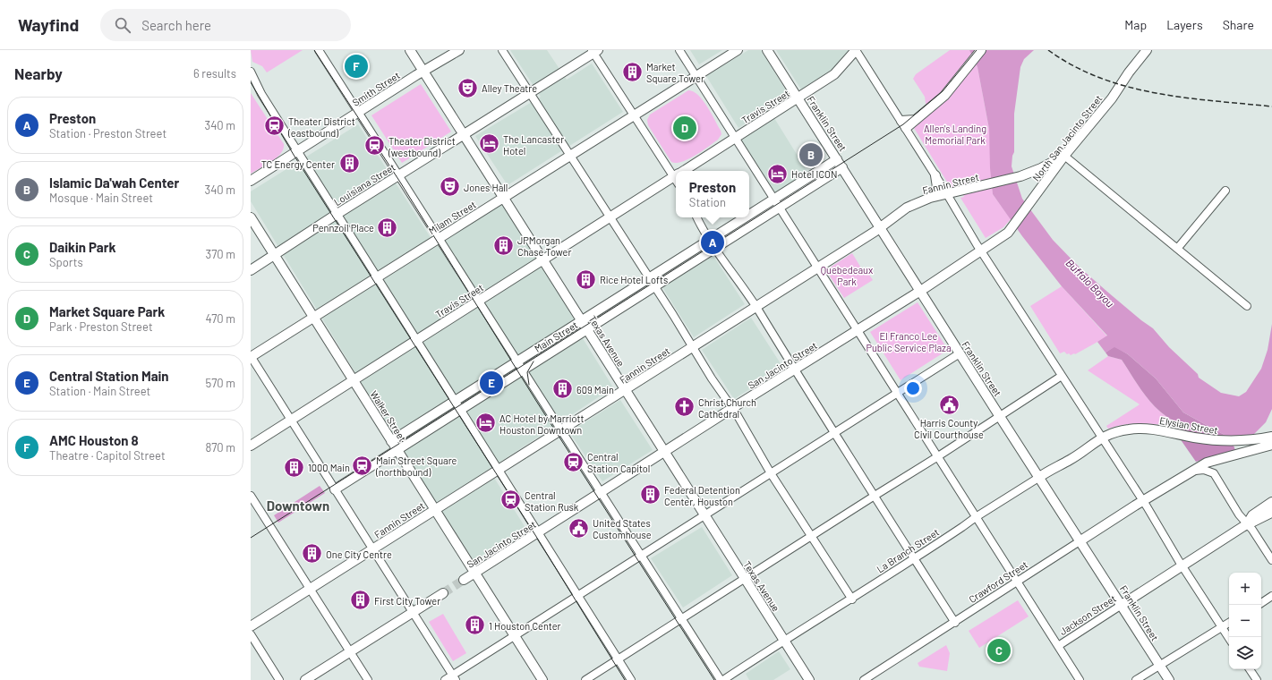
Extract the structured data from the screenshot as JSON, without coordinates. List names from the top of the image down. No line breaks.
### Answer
{"streets":{"main road":["Smith Street","Travis Street","Franklin Street","North San Jacinto Street","Fannin Street","Louisiana Street","Milam Street","Main Street","Texas Avenue","San Jacinto Street","Walker Street","Elysian Street","La Branch Street","Crawford Street","Jackson Street"]},"crossings":[["Smith Street","Texas Avenue"],["Travis Street","Franklin Street"],["Travis Street","Texas Avenue"],["Travis Street","Walker Street"],["Franklin Street","Fannin Street"],["Franklin Street","Main Street"],["Franklin Street","San Jacinto Street"],["Franklin Street","La Branch Street"],["Franklin Street","Crawford Street"],["Franklin Street","Jackson Street"],["North San Jacinto Street","Fannin Street"],["North San Jacinto Street","San Jacinto Street"],["Fannin Street","Texas Avenue"],["Fannin Street","Walker Street"],["Louisiana Street","Texas Avenue"],["Louisiana Street","Walker Street"],["Milam Street","Texas Avenue"],["Milam Street","Walker Street"],["Main Street","Texas Avenue"],["Main Street","Walker Street"],["Texas Avenue","San Jacinto Street"],["Texas Avenue","La Branch Street"],["San Jacinto Street","Walker Street"],["Elysian Street","La Branch Street"]],"districts":["Downtown"],"water":["Buffalo Bayou"],"parks":["Allen's Landing Memorial Park","Quebedeaux Park","El Franco Lee Public Service Plaza"],"places":{"building":["Market Square Tower","TC Energy Center","Pennzoil Place","JPMorgan Chase Tower","Rice Hotel Lofts","609 Main","1000 Main","Federal Detention Center, Houston","One City Centre","First City Tower","1 Houston Center"],"theatre":["Alley Theatre","Jones Hall"],"station":["Theater District (eastbound)","Theater District (westbound)","Central Station Capitol","Main Street Square (northbound)","Central Station Rusk"],"hotel":["The Lancaster Hotel","Hotel ICON","AC Hotel by Marriott Houston Downtown"],"public building":["Harris County Civil Courthouse","United States Customhouse"],"church":["Christ Church Cathedral"]},"page":{"header":"Wayfind","search":"Search here","nav":["Map","Layers","Share"],"heading":["Nearby","6 results"],"pins":["F","D","B","A","E","C"],"list":[{"mark":"A","name":"Preston","note":"Station · Preston Street","value":"340 m"},{"mark":"B","name":"Islamic Da'wah Center","note":"Mosque · Main Street","value":"340 m"},{"mark":"C","name":"Daikin Park","note":"Sports","value":"370 m"},{"mark":"D","name":"Market Square Park","note":"Park · Preston Street","value":"470 m"},{"mark":"E","name":"Central Station Main","note":"Station · Main Street","value":"570 m"},{"mark":"F","name":"AMC Houston 8","note":"Theatre · Capitol Street","value":"870 m"}],"popup":["Preston","Station"],"map_buttons":["+","−"]}}
